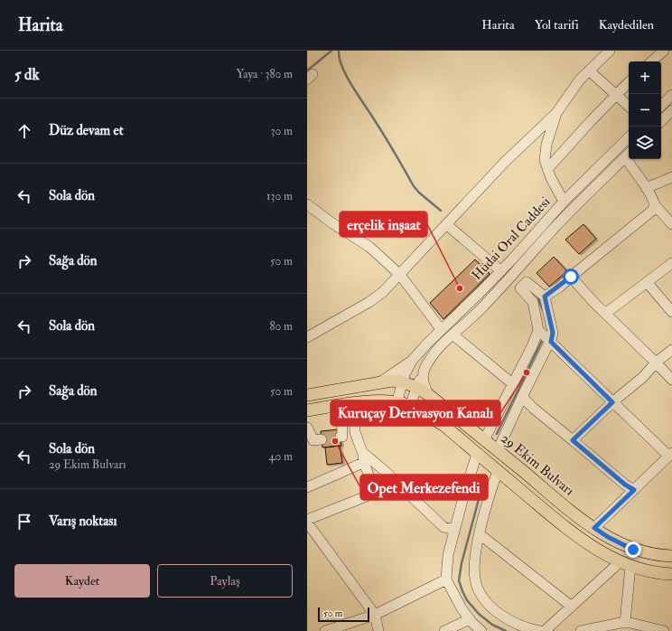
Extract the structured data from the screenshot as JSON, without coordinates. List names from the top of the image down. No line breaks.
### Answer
{"streets":{"main road":["29 Ekim Bulvarı"],"street":["Hüdai Oral Caddesi"]},"crossings":[["Hüdai Oral Caddesi","29 Ekim Bulvarı"]],"places":["erçelik inşaat","Kuruçay Derivasyon Kanalı","Opet Merkezefendi"],"scale_bar":"50 m","page":{"header":"Harita","nav":["Harita","Yol tarifi","Kaydedilen"],"heading":["5 dk","Yaya · 380 m"],"map_buttons":["+","−"],"list":[["Düz devam et","30 m"],["Sola dön","130 m"],["Sağa dön","50 m"],["Sola dön","80 m"],["Sağa dön","50 m"],["Sola dön","29 Ekim Bulvarı","40 m"],"Varış noktası"],"buttons":["Kaydet","Paylaş"],"scale":"50 m"}}
